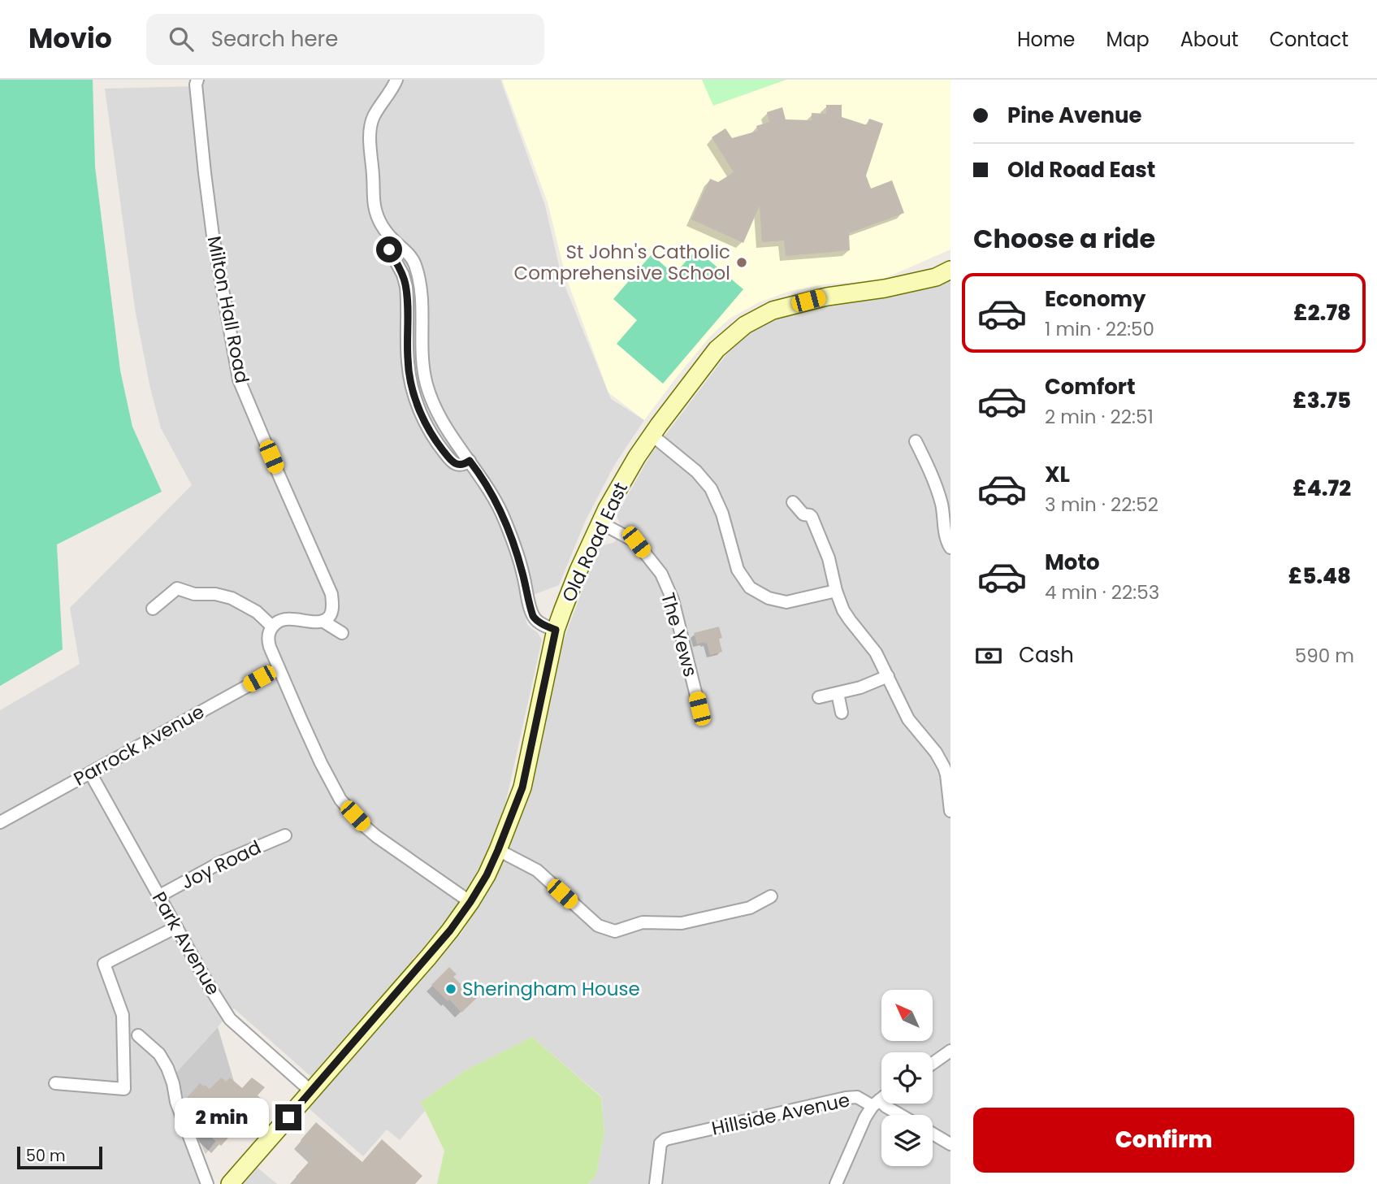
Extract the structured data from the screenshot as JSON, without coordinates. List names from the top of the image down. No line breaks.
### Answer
{"streets":{"main road":["Old Road East"],"street":["Milton Hall Road","The Yews","Parrock Avenue","Joy Road","Park Avenue","Hillside Avenue"]},"crossings":[["Old Road East","The Yews"],["Old Road East","Park Avenue"],["Parrock Avenue","Park Avenue"],["Joy Road","Park Avenue"]],"places":["St John's Catholic Comprehensive School","Sheringham House"],"scale_bar":"50 m","north":"top left","page":{"header":"Movio","search":"Search here","nav":["Home","Map","About","Contact"],"banner":["Pine Avenue","Old Road East"],"heading":"Choose a ride","list":[{"name":"Economy","note":"1 min · 22:50","value":"£2.78"},{"name":"Comfort","note":"2 min · 22:51","value":"£3.75"},{"name":"XL","note":"3 min · 22:52","value":"£4.72"},{"name":"Moto","note":"4 min · 22:53","value":"£5.48"}],"pay":["Cash","590 m"],"buttons":"Confirm","bubble":"2 min","scale":"50 m"}}
